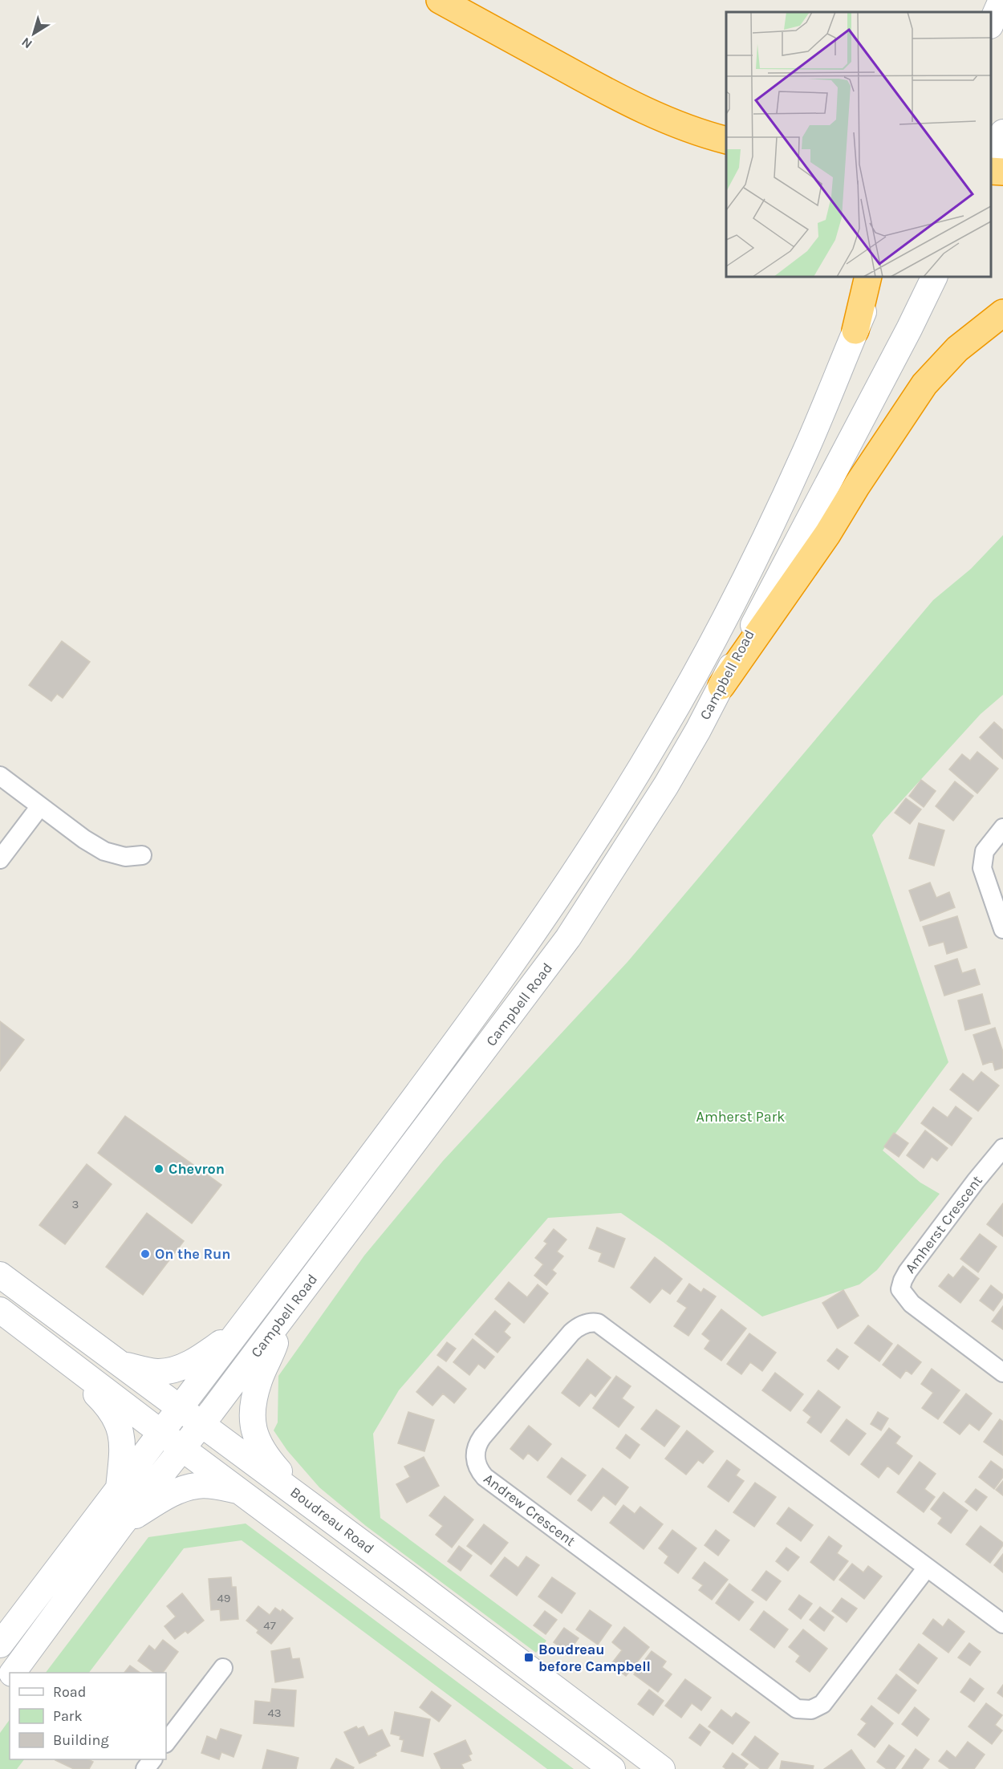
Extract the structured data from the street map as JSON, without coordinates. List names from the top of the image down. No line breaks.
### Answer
{"streets":{"main road":["Campbell Road","Boudreau Road"],"street":["Amherst Crescent","Andrew Crescent"]},"crossings":[["Campbell Road","Boudreau Road"]],"parks":["Amherst Park"],"places":{"other":["Chevron","On the Run"],"transit":["Boudreau before Campbell"]},"house_numbers":["3","49","47","43"],"legend":["Road","Park","Building"],"north":"bottom left"}
